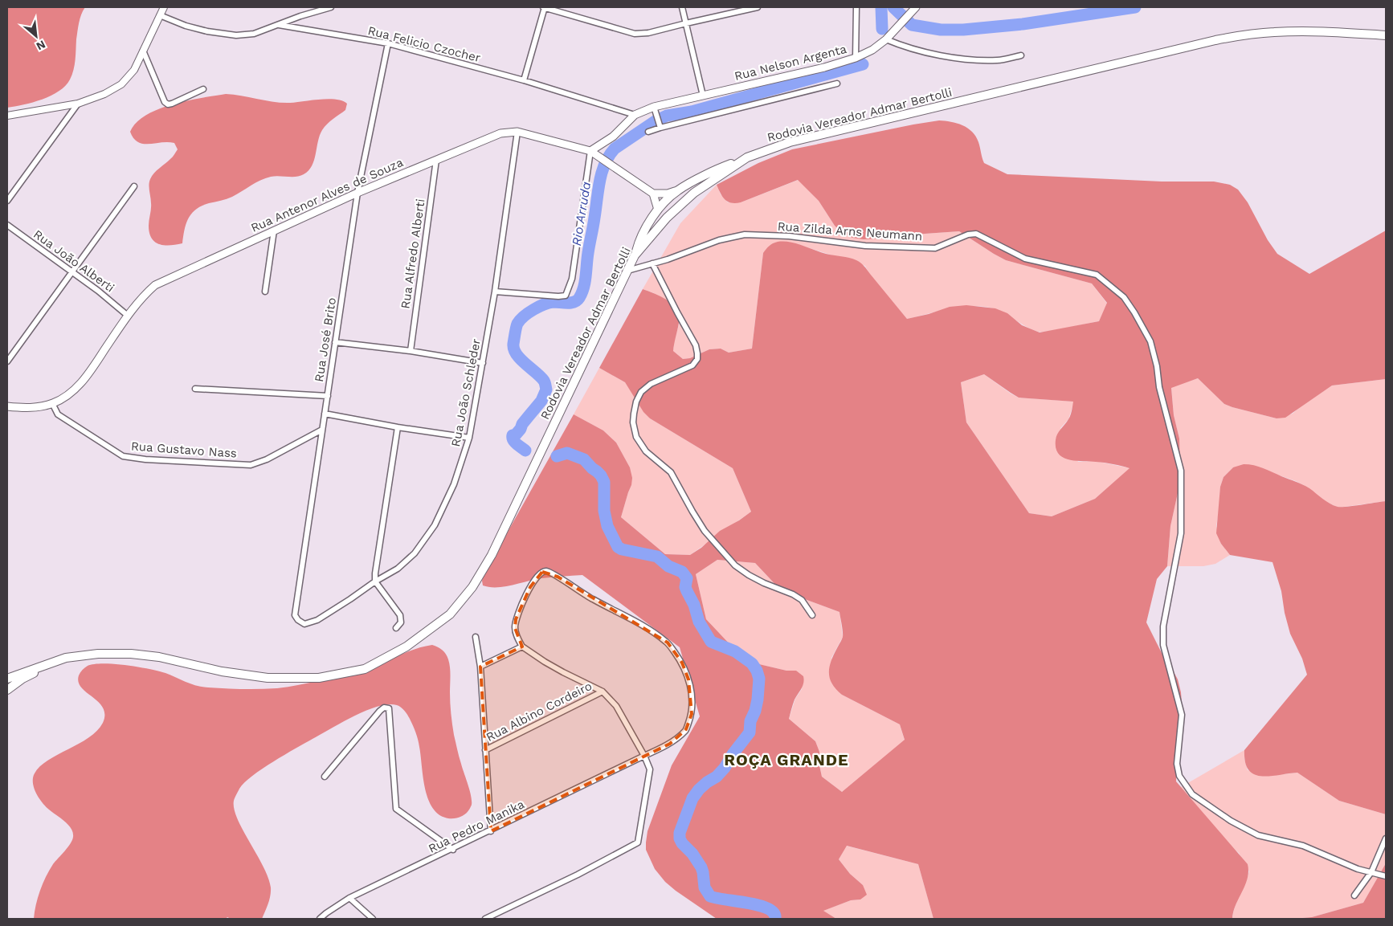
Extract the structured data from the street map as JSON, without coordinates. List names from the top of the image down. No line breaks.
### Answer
{"streets":{"highway":["Rodovia Vereador Admar Bertolli"],"main road":["Rua Nelson Argenta","Rua Antenor Alves de Souza"],"street":["Rua Felicio Czocher","Rua Zilda Arns Neumann","Rua Alfredo Alberti","Rua João Alberti","Rua José Brito","Rua João Schleder","Rua Gustavo Nass","Rua Albino Cordeiro","Rua Pedro Manika"]},"crossings":[["Rua Felicio Czocher","Rua Nelson Argenta"],["Rua Felicio Czocher","Rua José Brito"],["Rua Nelson Argenta","Rua Antenor Alves de Souza"],["Rodovia Vereador Admar Bertolli","Rua Zilda Arns Neumann"],["Rua Antenor Alves de Souza","Rua Alfredo Alberti"],["Rua Antenor Alves de Souza","Rua João Alberti"],["Rua Antenor Alves de Souza","Rua José Brito"],["Rua Antenor Alves de Souza","Rua João Schleder"],["Rua Antenor Alves de Souza","Rua Gustavo Nass"],["Rua José Brito","Rua João Schleder"],["Rua José Brito","Rua Gustavo Nass"]],"districts":["ROÇA GRANDE"],"water":["Rio Arruda"],"north":"bottom right"}
